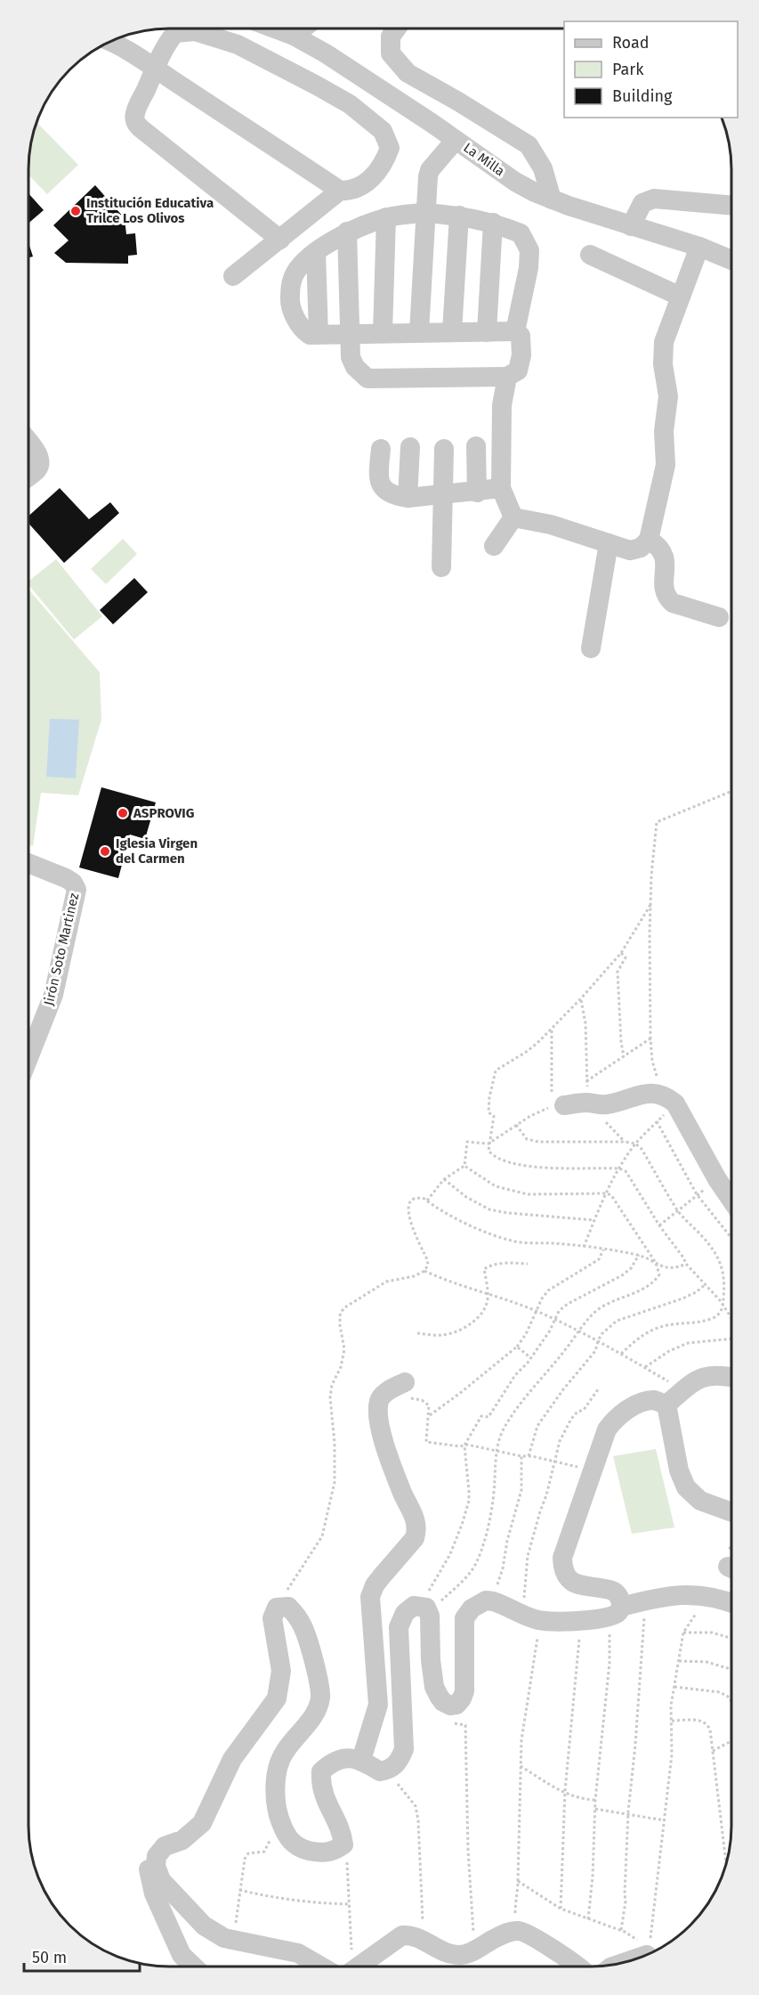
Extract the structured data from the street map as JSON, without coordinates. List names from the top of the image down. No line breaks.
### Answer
{"streets":{"street":["La Milla","Jirón Soto Martinez"]},"places":["Institución Educativa Trilce Los Olivos","ASPROVIG","Iglesia Virgen del Carmen"],"legend":["Road","Park","Building"],"scale_bar":"50 m"}
